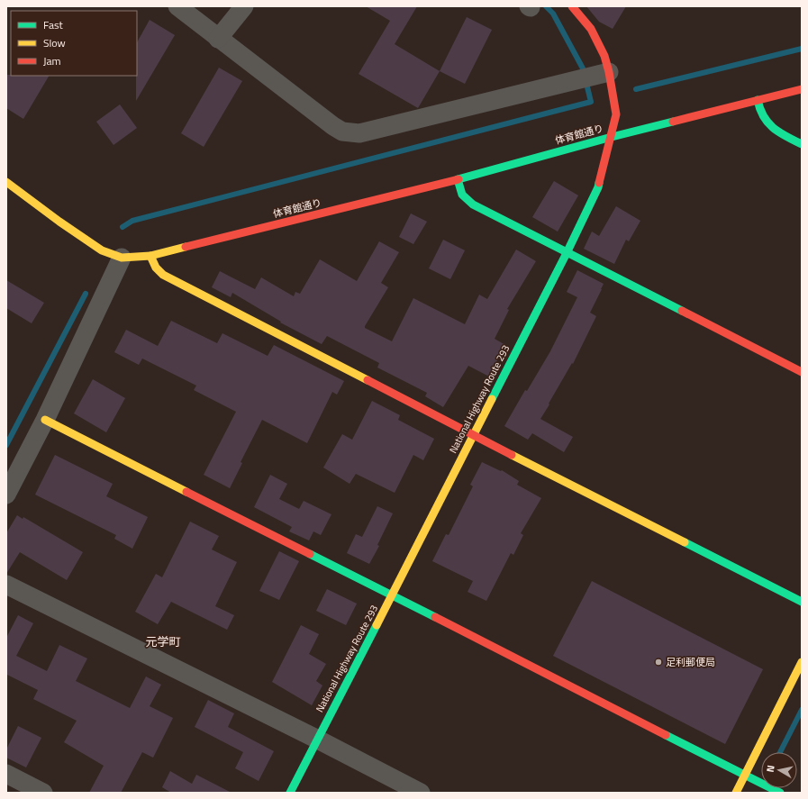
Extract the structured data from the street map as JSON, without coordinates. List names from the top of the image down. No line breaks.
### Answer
{"streets":{"main road":["体育館通り","National Highway Route 293"]},"crossings":[["体育館通り","National Highway Route 293"]],"districts":["元学町"],"places":["足利郵便局"],"legend":["Fast","Slow","Jam"],"north":"left"}
